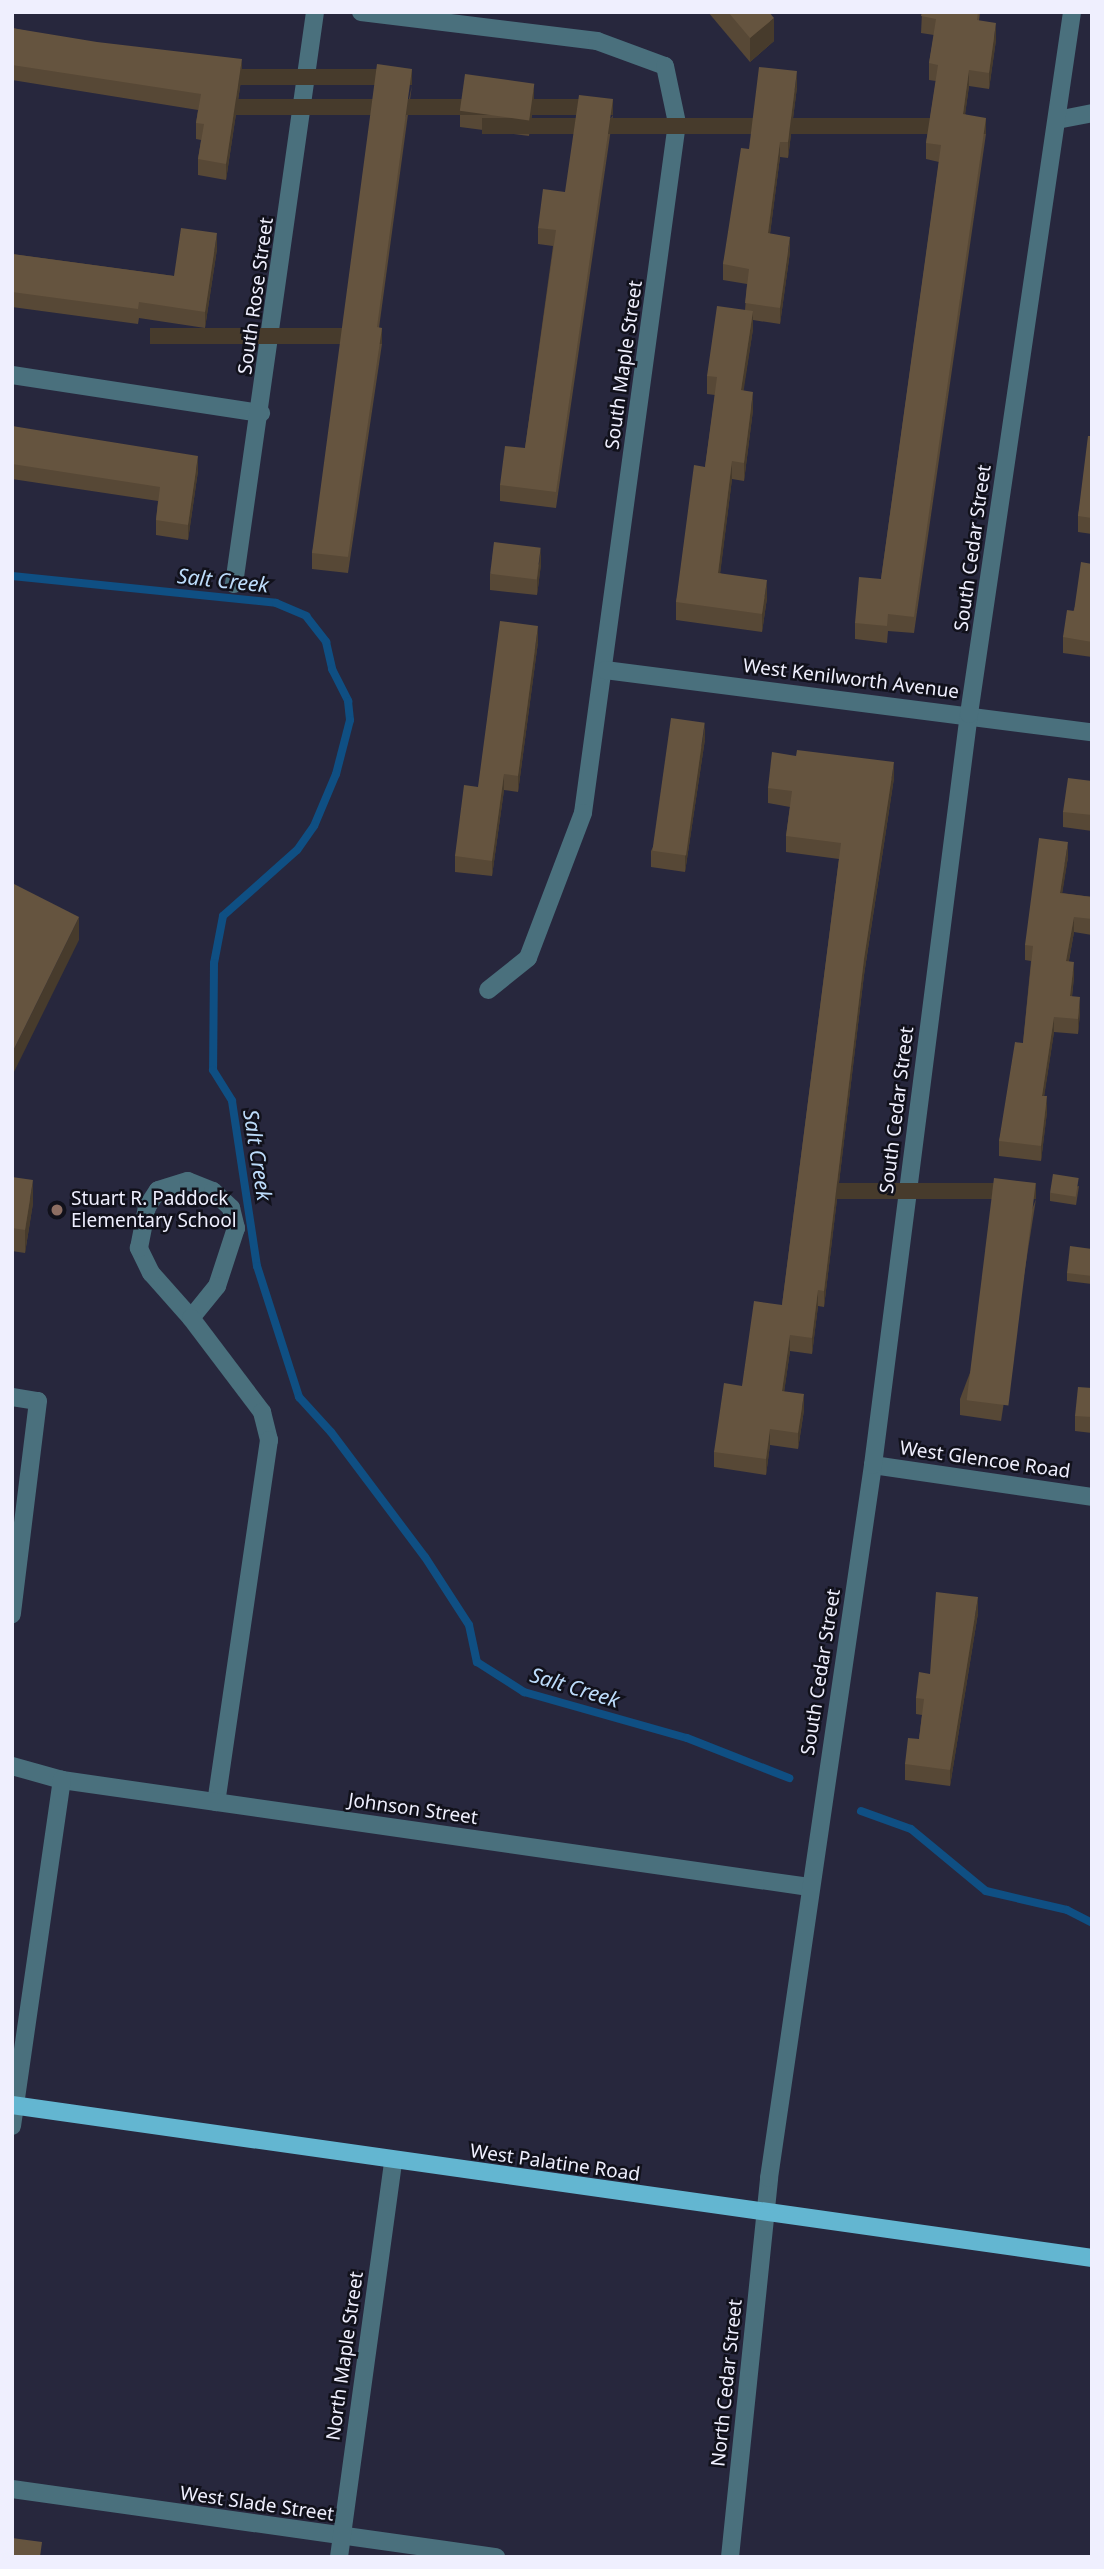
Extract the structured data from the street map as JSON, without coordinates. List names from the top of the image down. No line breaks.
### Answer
{"streets":{"main road":["West Palatine Road"],"street":["South Rose Street","South Maple Street","South Cedar Street","West Kenilworth Avenue","West Glencoe Road","Johnson Street","North Maple Street","North Cedar Street","West Slade Street"]},"crossings":[["South Maple Street","West Kenilworth Avenue"],["South Cedar Street","West Kenilworth Avenue"],["South Cedar Street","West Glencoe Road"],["South Cedar Street","Johnson Street"],["South Cedar Street","West Palatine Road"],["South Cedar Street","North Cedar Street"],["West Palatine Road","North Maple Street"],["West Palatine Road","North Cedar Street"],["North Maple Street","West Slade Street"]],"water":["Salt Creek"],"places":["Stuart R. Paddock Elementary School"]}
